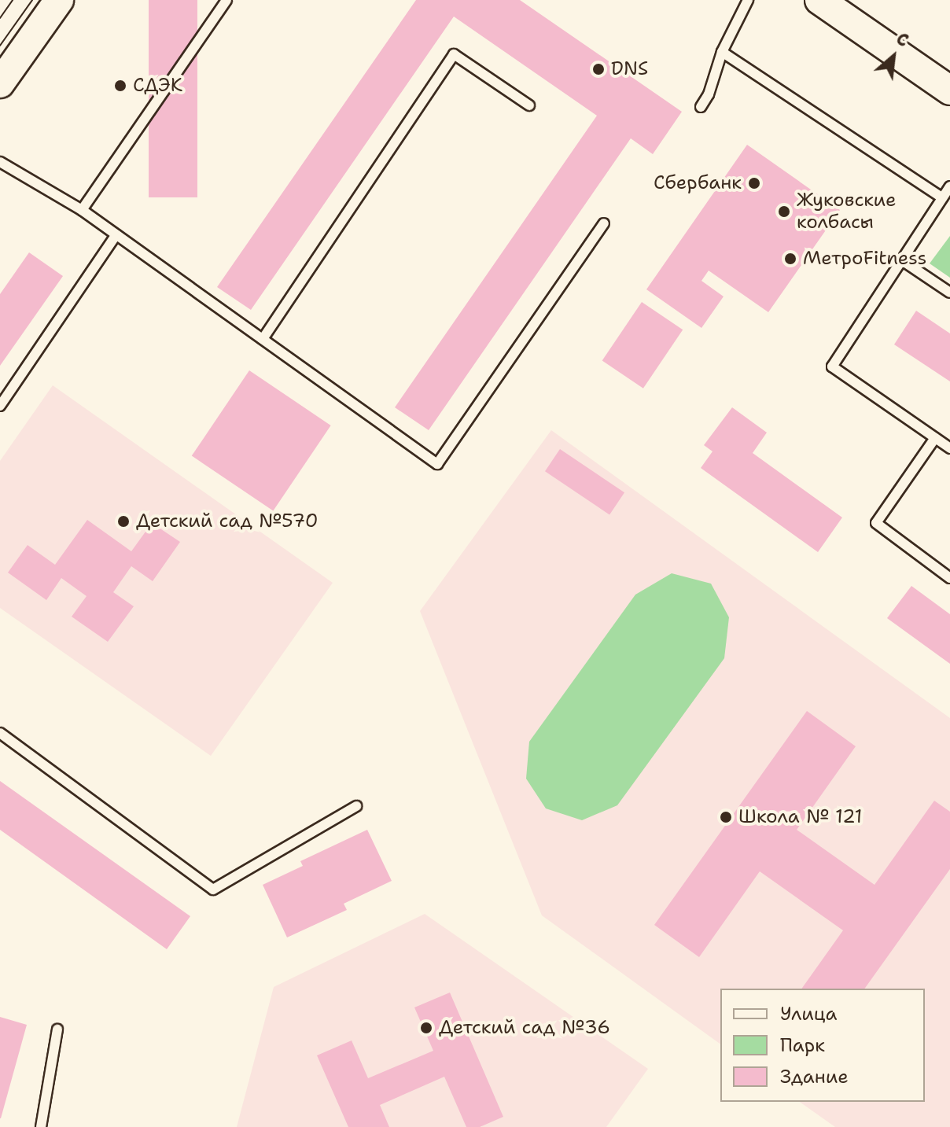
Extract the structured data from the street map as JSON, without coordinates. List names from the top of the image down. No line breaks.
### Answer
{"places":["DNS","СДЭК","Сбербанк","Жуковские колбасы","МетроFitness","Детский сад №570","Школа № 121","Детский сад №36"],"legend":["Улица","Парк","Здание"],"north":"top right"}
